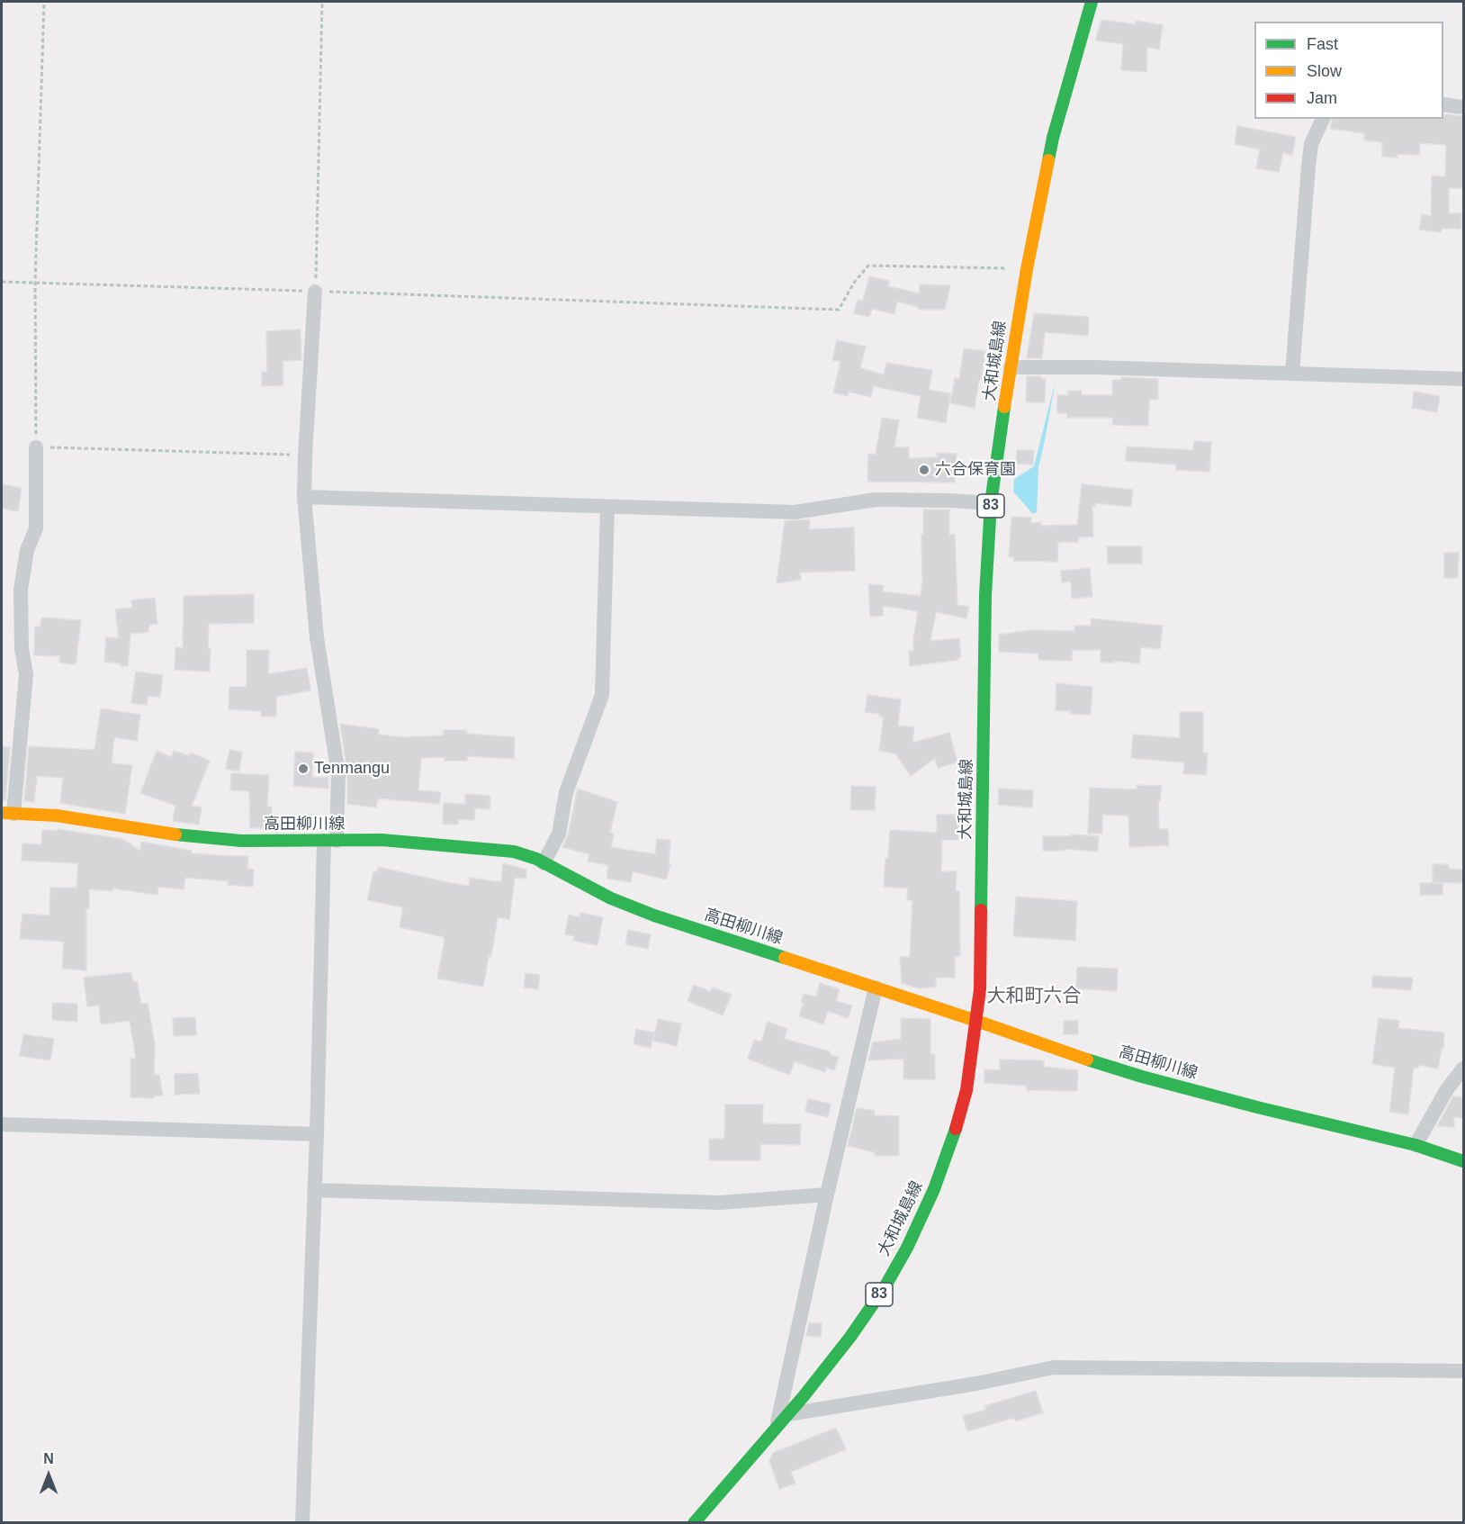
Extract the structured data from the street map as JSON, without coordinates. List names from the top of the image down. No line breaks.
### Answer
{"streets":{"main road":["大和城島線","83","高田柳川線"]},"crossings":[["大和城島線","高田柳川線"]],"districts":["大和町六合"],"places":["六合保育園","Tenmangu"],"legend":["Fast","Slow","Jam"],"north":"top"}
